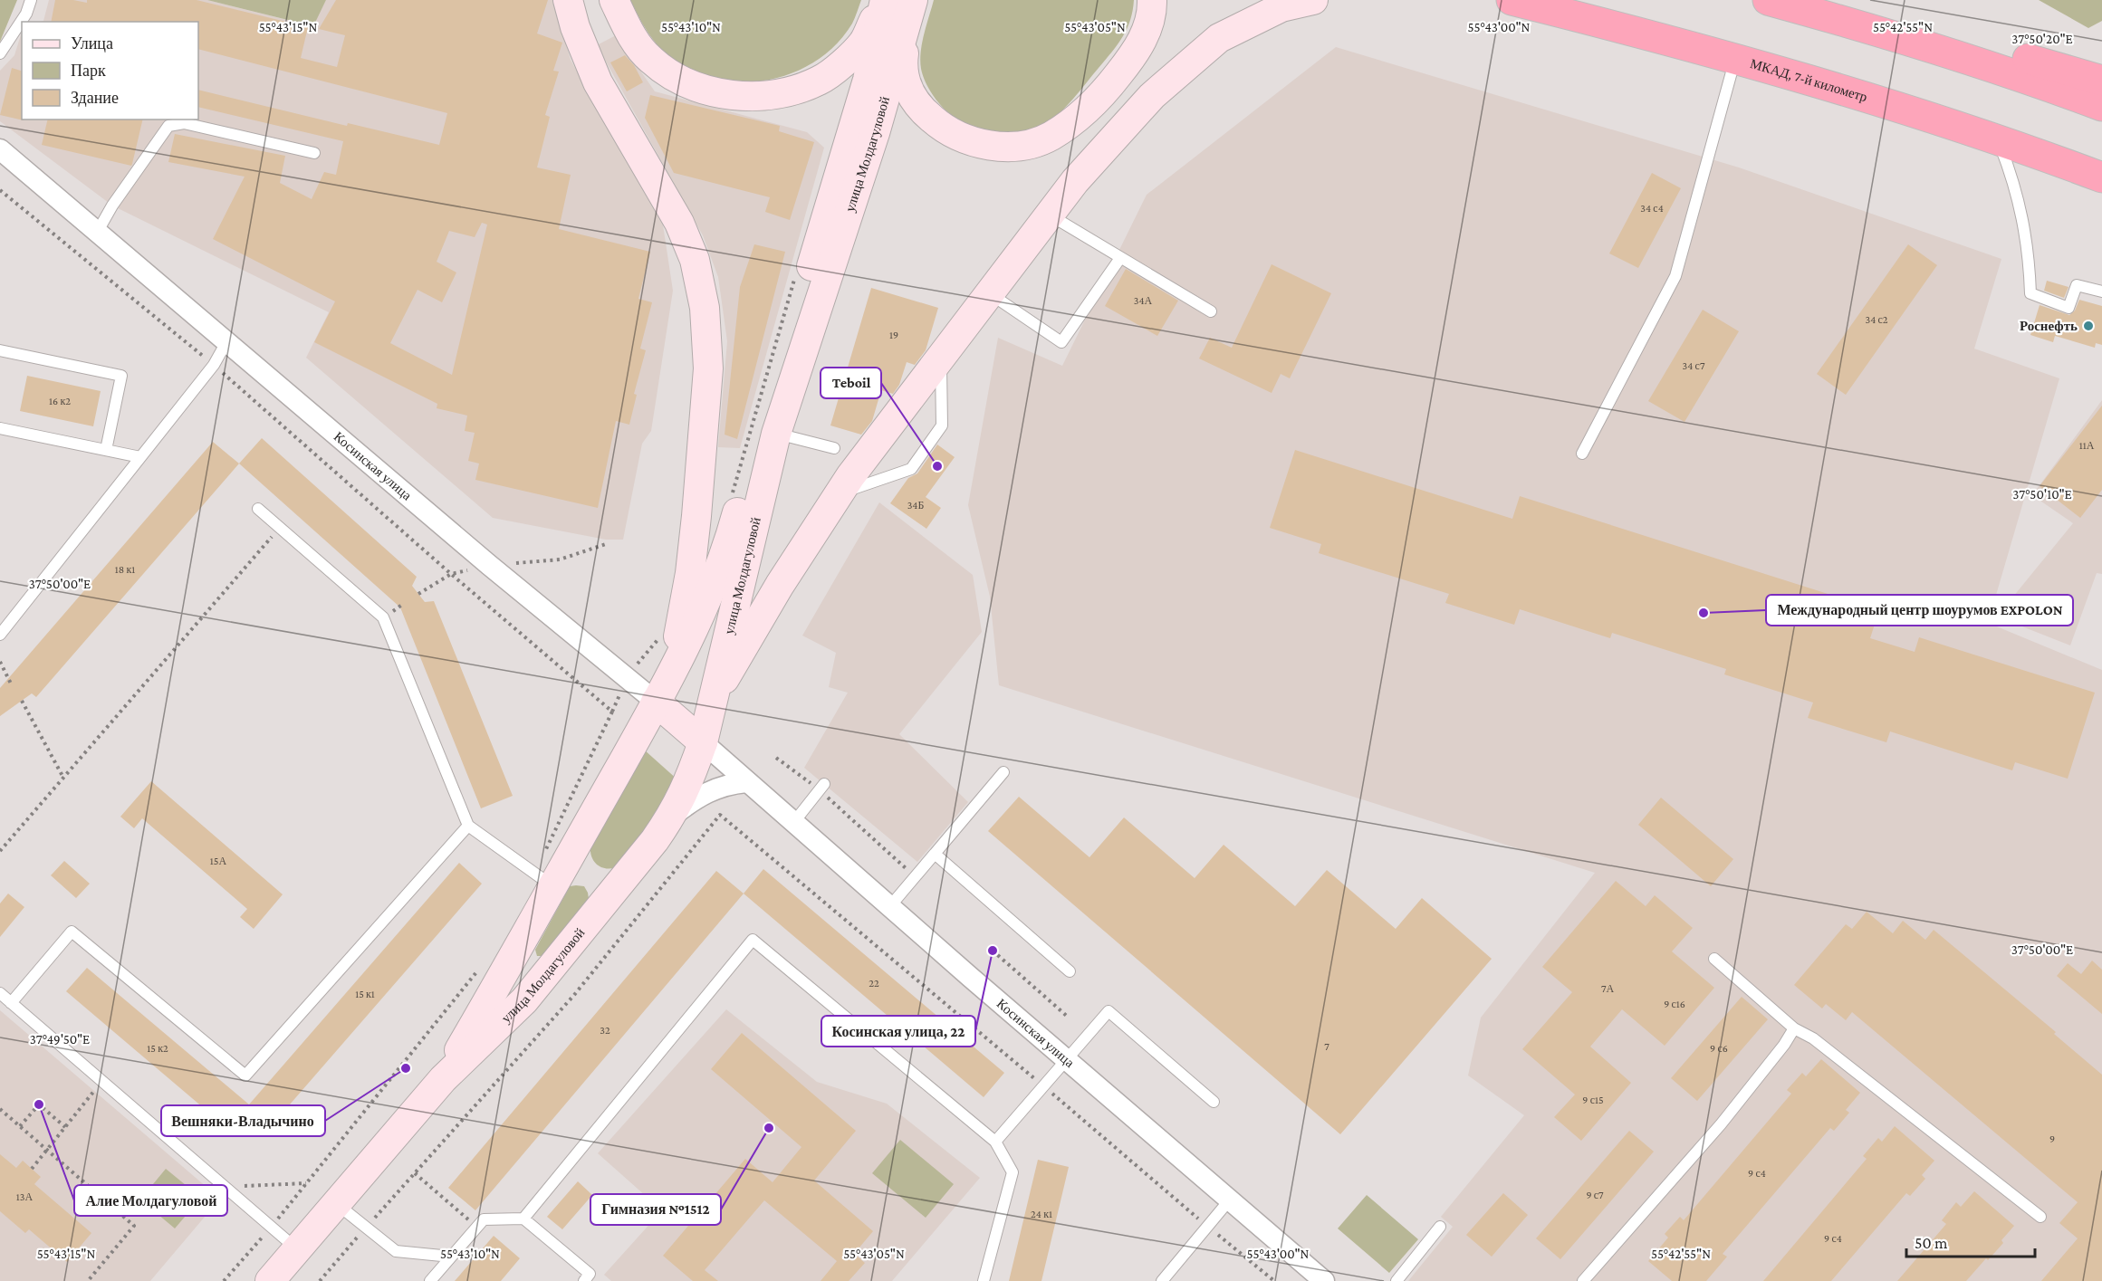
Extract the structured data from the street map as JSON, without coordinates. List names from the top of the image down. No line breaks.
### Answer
{"streets":{"highway":["МКАД, 7-й километр"],"main road":["улица Молдагуловой","Косинская улица"]},"crossings":[["улица Молдагуловой","Косинская улица"]],"places":["Роснефть","Teboil","Международный центр шоурумов EXPOLON","Косинская улица, 22","Вешняки-Владычино","Алие Молдагуловой","Гимназия №1512"],"house_numbers":["34 с4","34А","34 с2","19","34 с7","16 к2","11А","34Б","18 к1","15А","22","7А","15 к1","9 с16","32","7","15 к2","9 с6","9 с15","9","9 с4","9 с7","13А","24 к1","9 с4"],"legend":["Улица","Парк","Здание"],"scale_bar":"50 m","coordinates":["55°43'15\"N","55°43'10\"N","55°43'05\"N","55°43'00\"N","55°42'55\"N","37°50'20\"E","37°50'10\"E","37°50'00\"E","37°49'50\"E"]}
